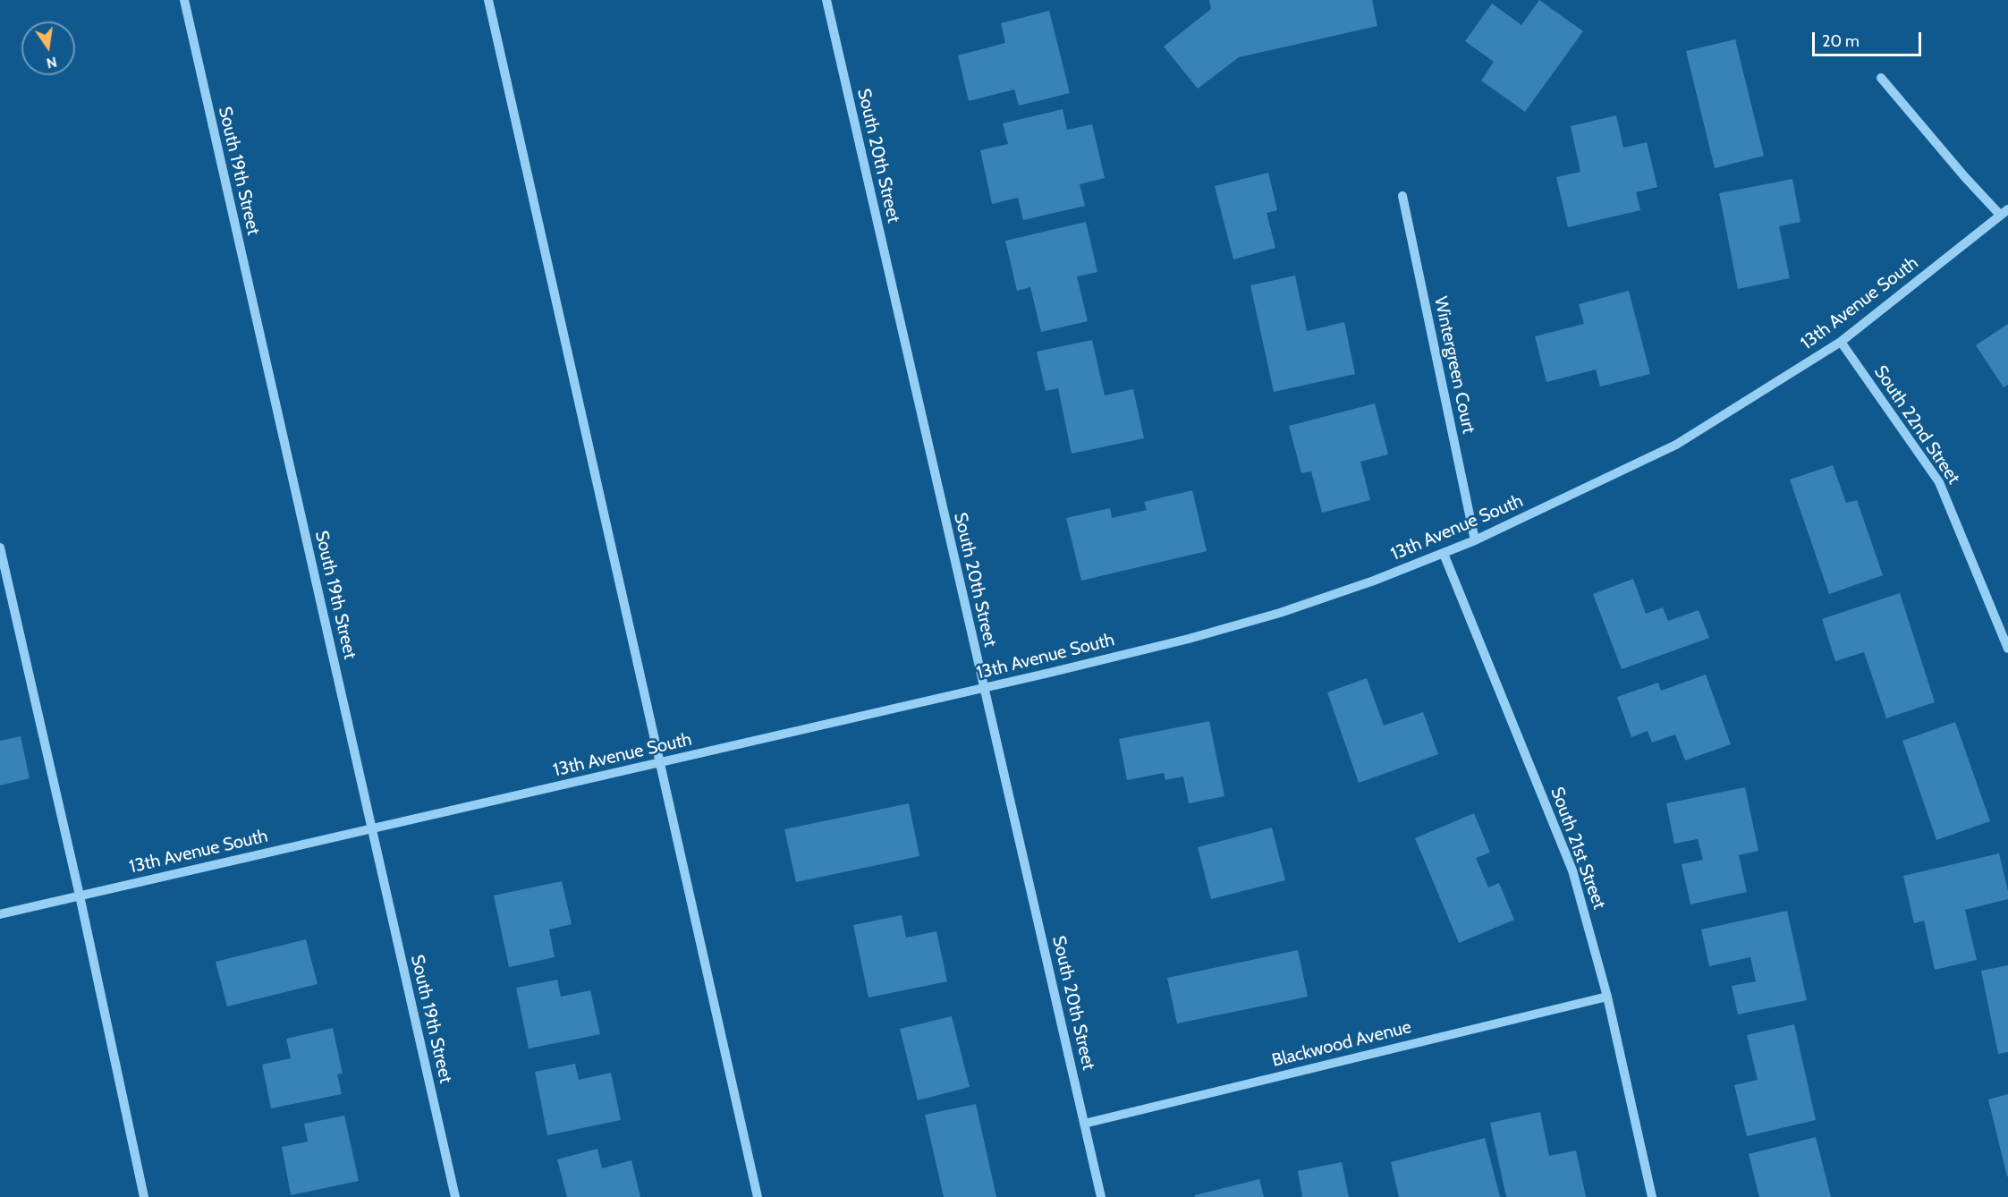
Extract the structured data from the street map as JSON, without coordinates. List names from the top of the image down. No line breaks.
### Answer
{"streets":{"street":["South 20th Street","South 19th Street","13th Avenue South","Wintergreen Court","South 22nd Street","South 21st Street","Blackwood Avenue"]},"crossings":[["South 20th Street","13th Avenue South"],["South 20th Street","Blackwood Avenue"],["South 19th Street","13th Avenue South"],["13th Avenue South","Wintergreen Court"],["13th Avenue South","South 22nd Street"],["13th Avenue South","South 21st Street"],["South 21st Street","Blackwood Avenue"]],"scale_bar":"20 m","north":"bottom"}
